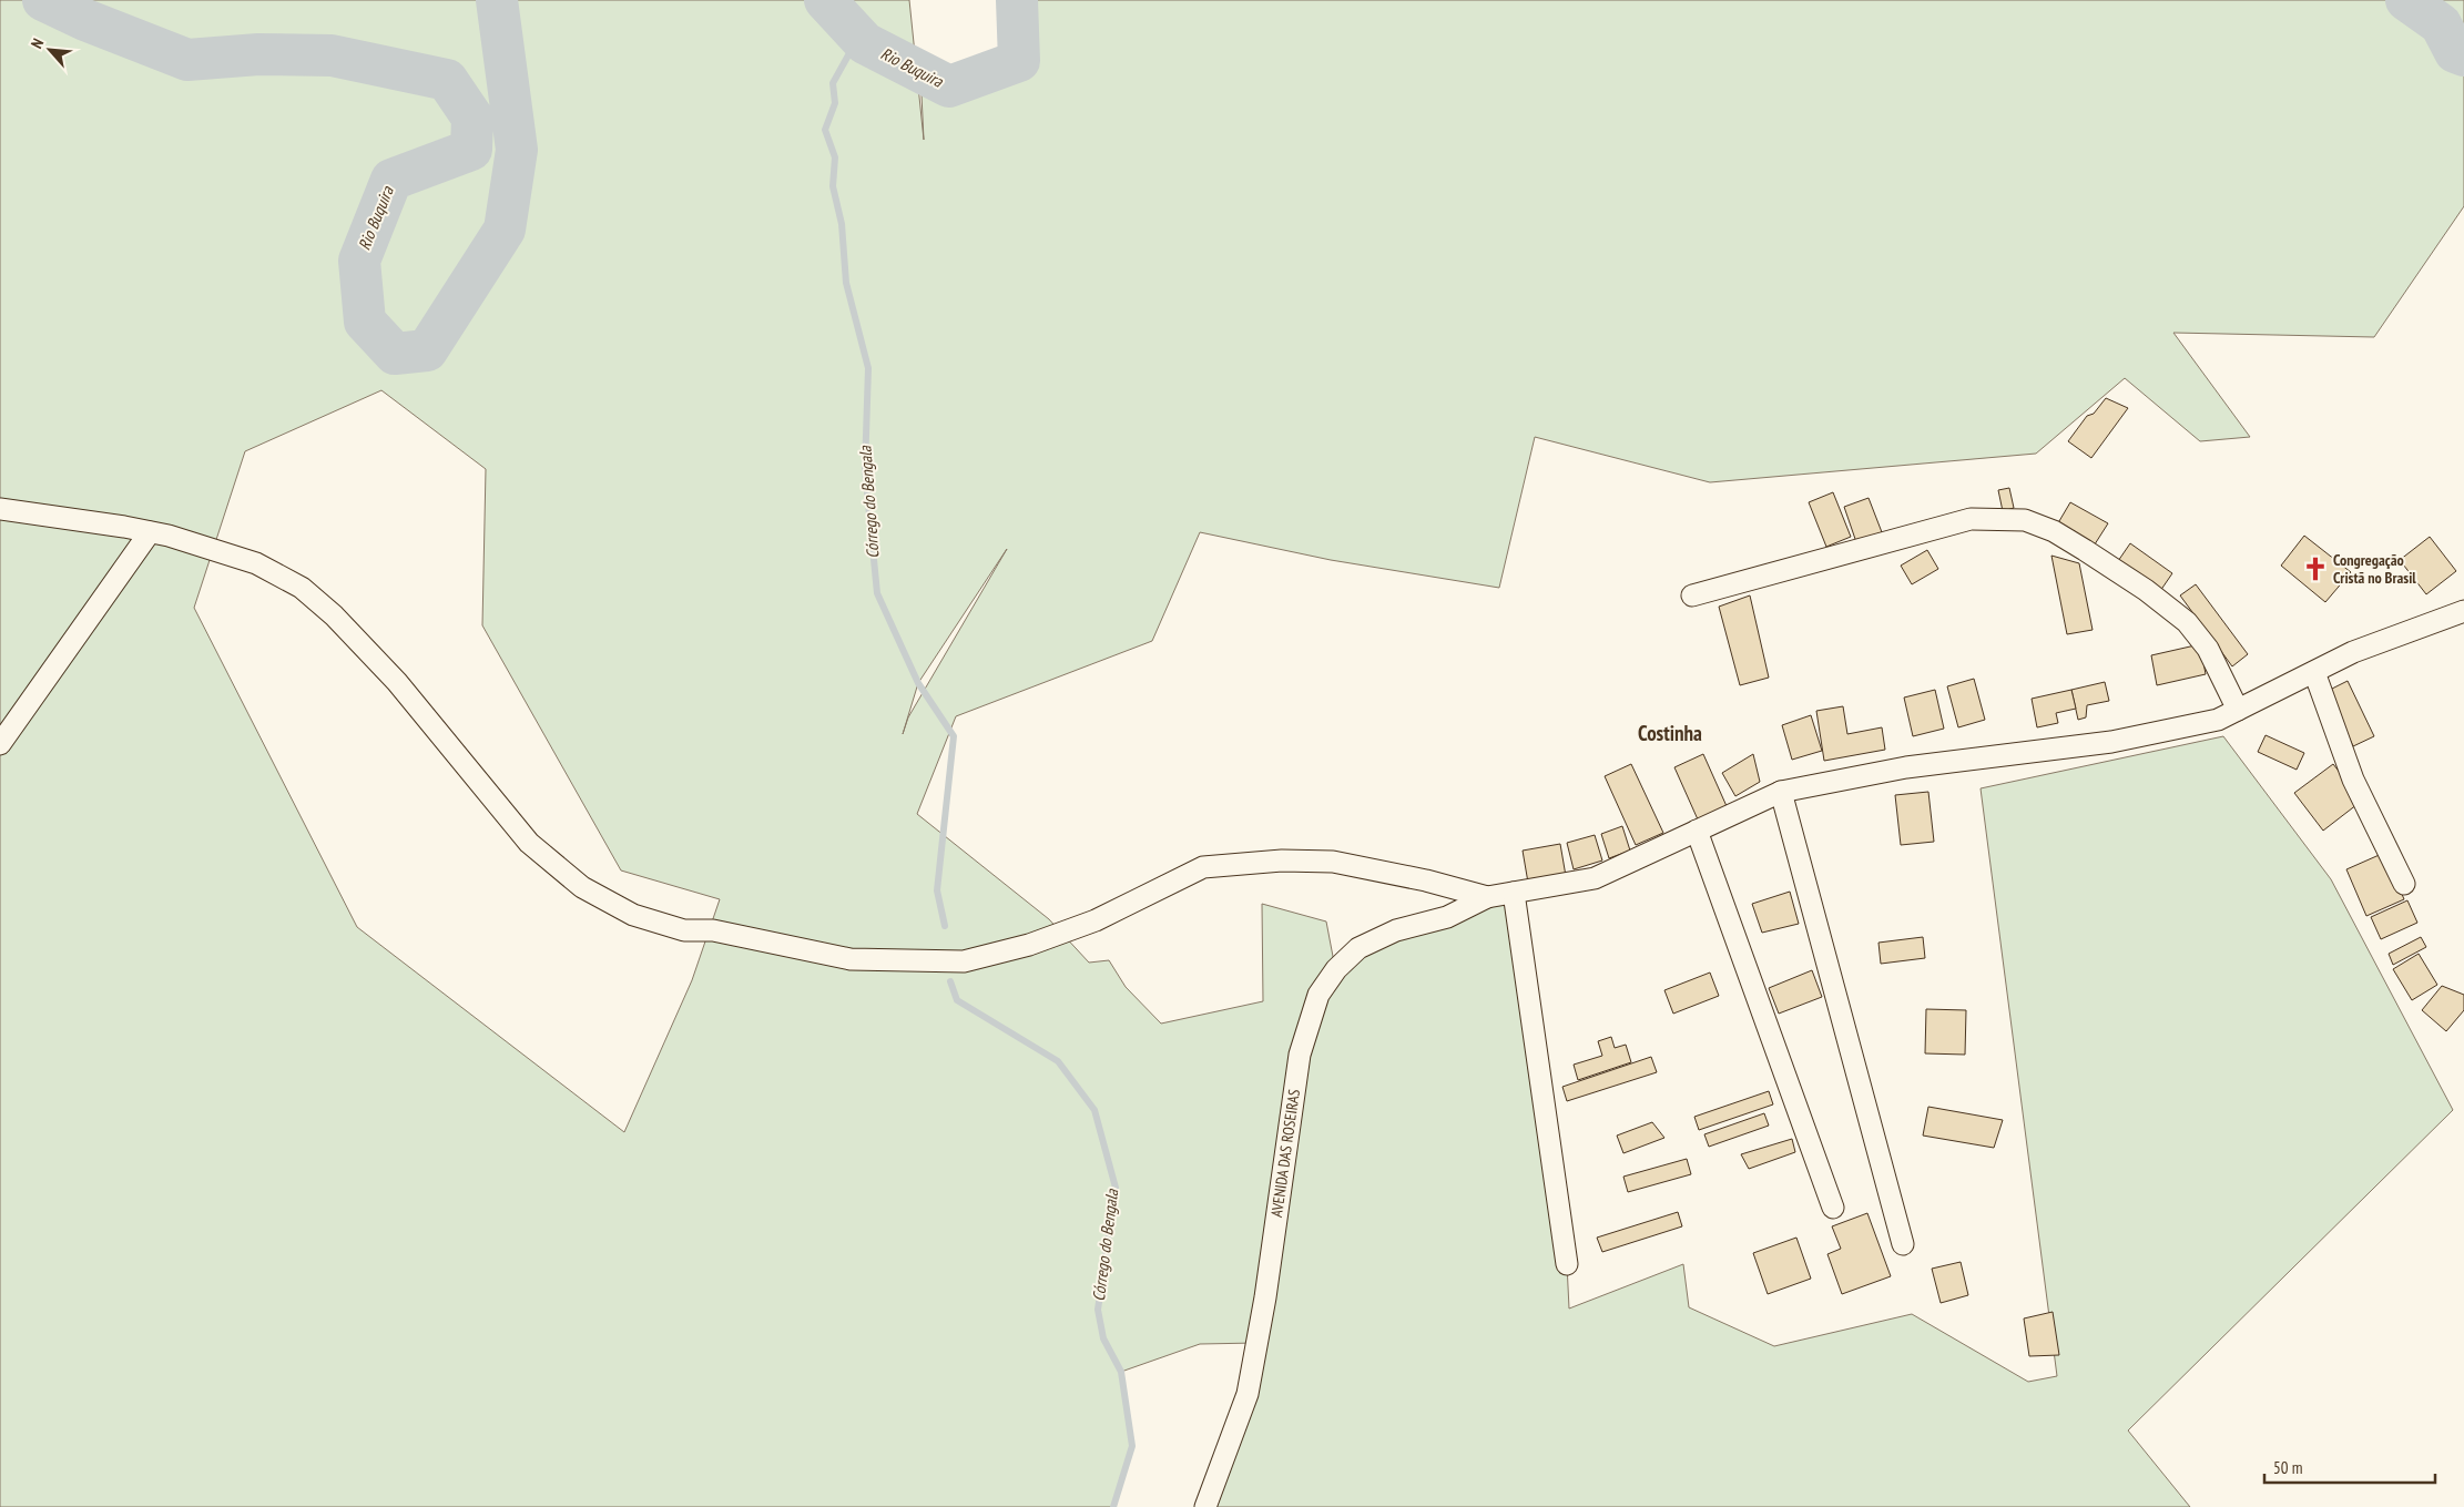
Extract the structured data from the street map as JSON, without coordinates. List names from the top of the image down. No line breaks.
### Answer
{"streets":{"street":["AVENIDA DAS ROSEIRAS"]},"districts":["Costinha"],"water":["Rio Buquira","Córrego do Bengala"],"places":{"church":["Congregação Cristã no Brasil"]},"scale_bar":"50 m","north":"top left"}
